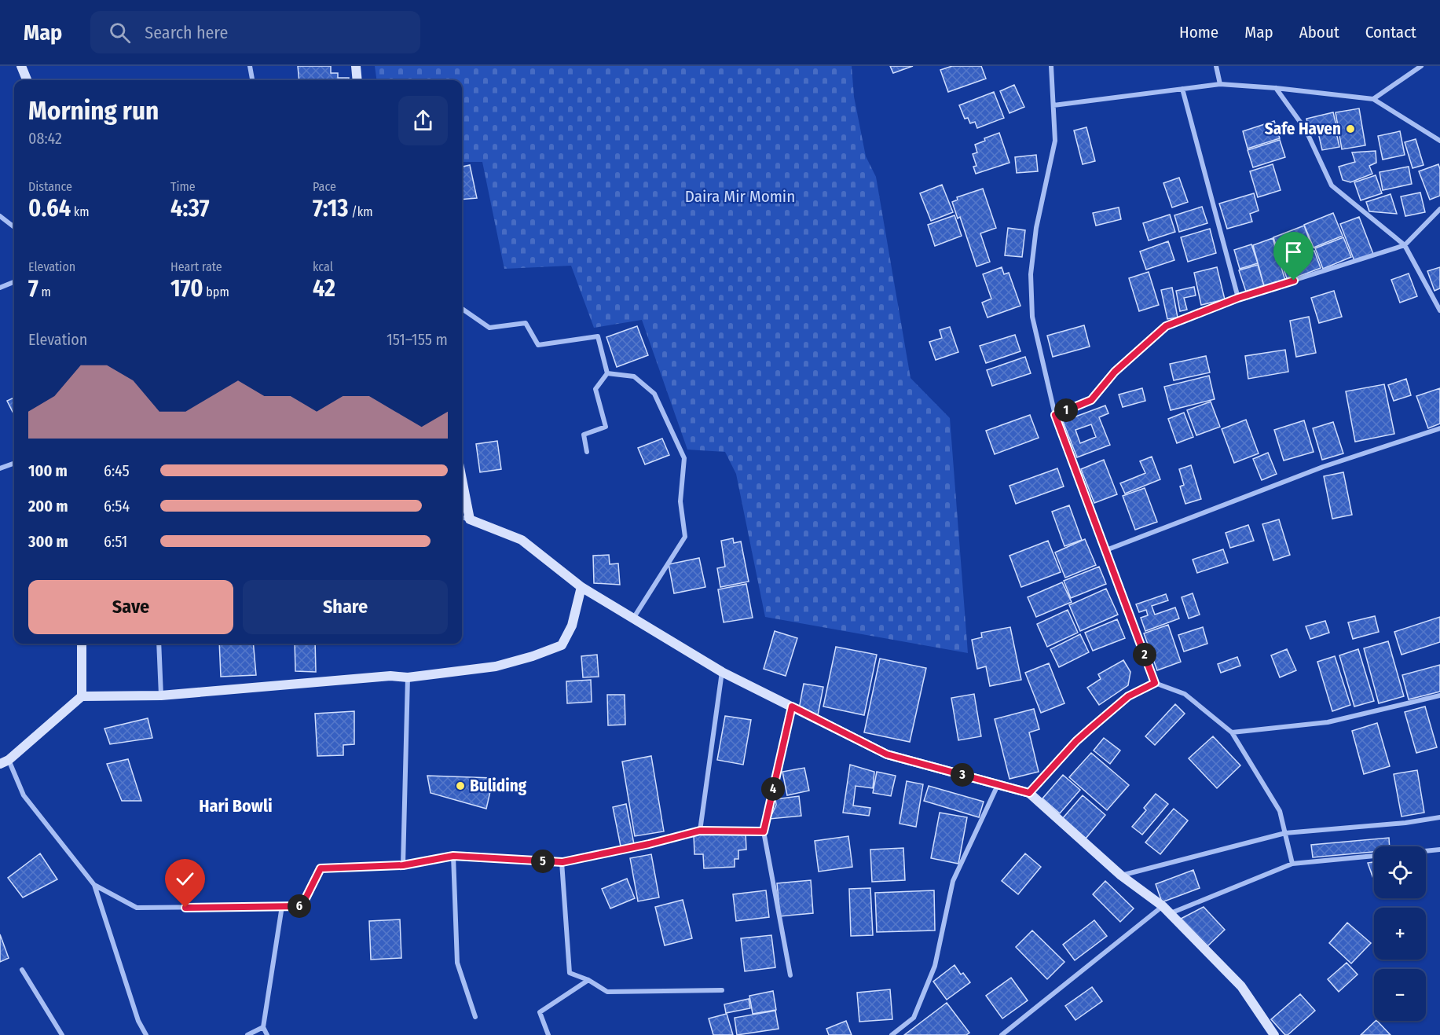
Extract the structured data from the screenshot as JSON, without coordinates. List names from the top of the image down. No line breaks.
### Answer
{"districts":["Hari Bowli"],"parks":["Daira Mir Momin"],"places":["Safe Haven","Buliding"],"page":{"header":"Map","search":"Search here","nav":["Home","Map","About","Contact"],"heading":["Morning run","08:42"],"stats":[["Distance","0.64 km"],["Time","4:37"],["Pace","7:13 /km"],["Elevation","7 m"],["Heart rate","170 bpm"],["kcal","42"]],"chart":["Elevation","151–155 m"],"pins":["1","2","3","4","5","6"],"list":[{"name":"100 m","note":"6:45"},{"name":"200 m","note":"6:54"},{"name":"300 m","note":"6:51"}],"buttons":["Save","Share"],"map_buttons":["+","−"]}}
